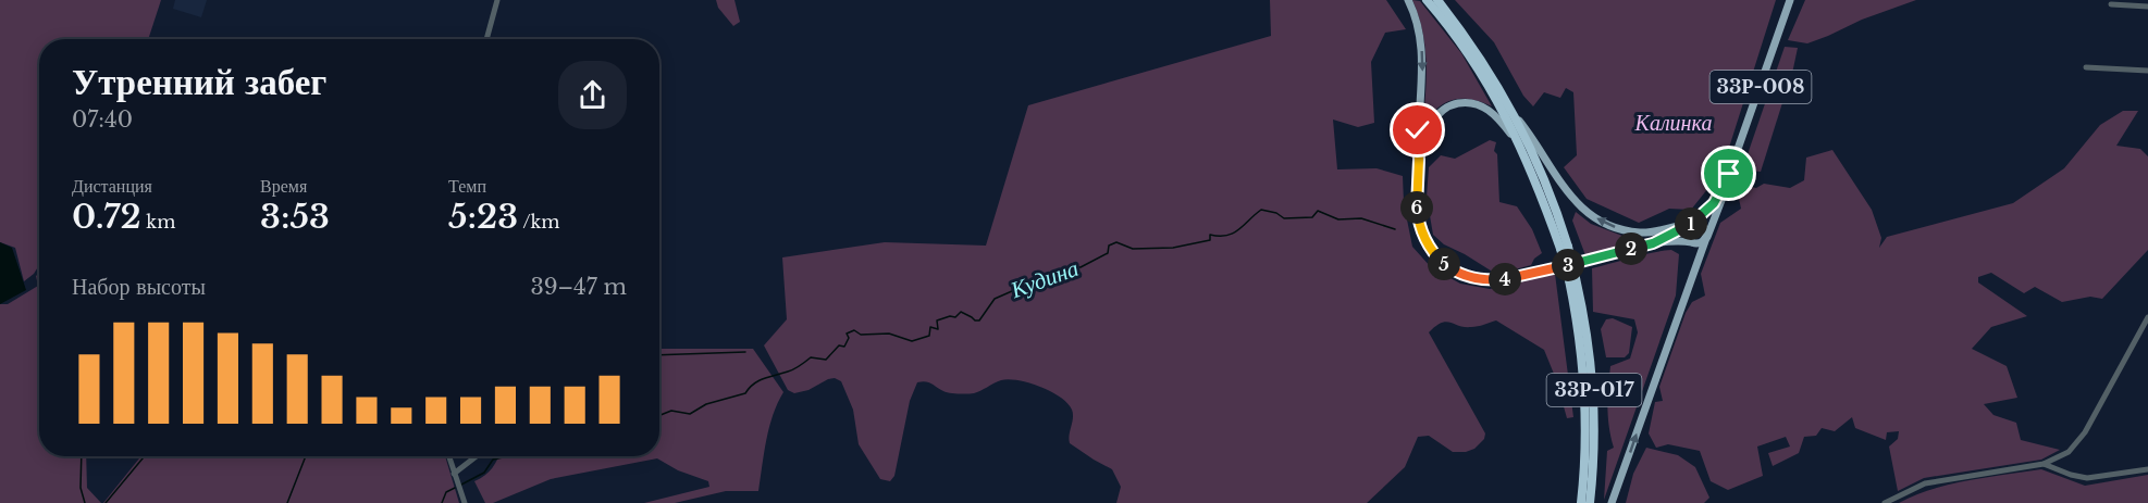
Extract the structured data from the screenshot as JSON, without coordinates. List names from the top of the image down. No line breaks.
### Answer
{"streets":{"highway":["33Р-017"],"main road":["33Р-008"]},"water":["Кудина"],"parks":["Калинка"],"page":{"heading":["Утренний забег","07:40"],"stats":[["Дистанция","0.72 km"],["Время","3:53"],["Темп","5:23 /km"]],"pins":["6","1","2","5","3","4"],"chart":["Набор высоты","39–47 m"]}}
